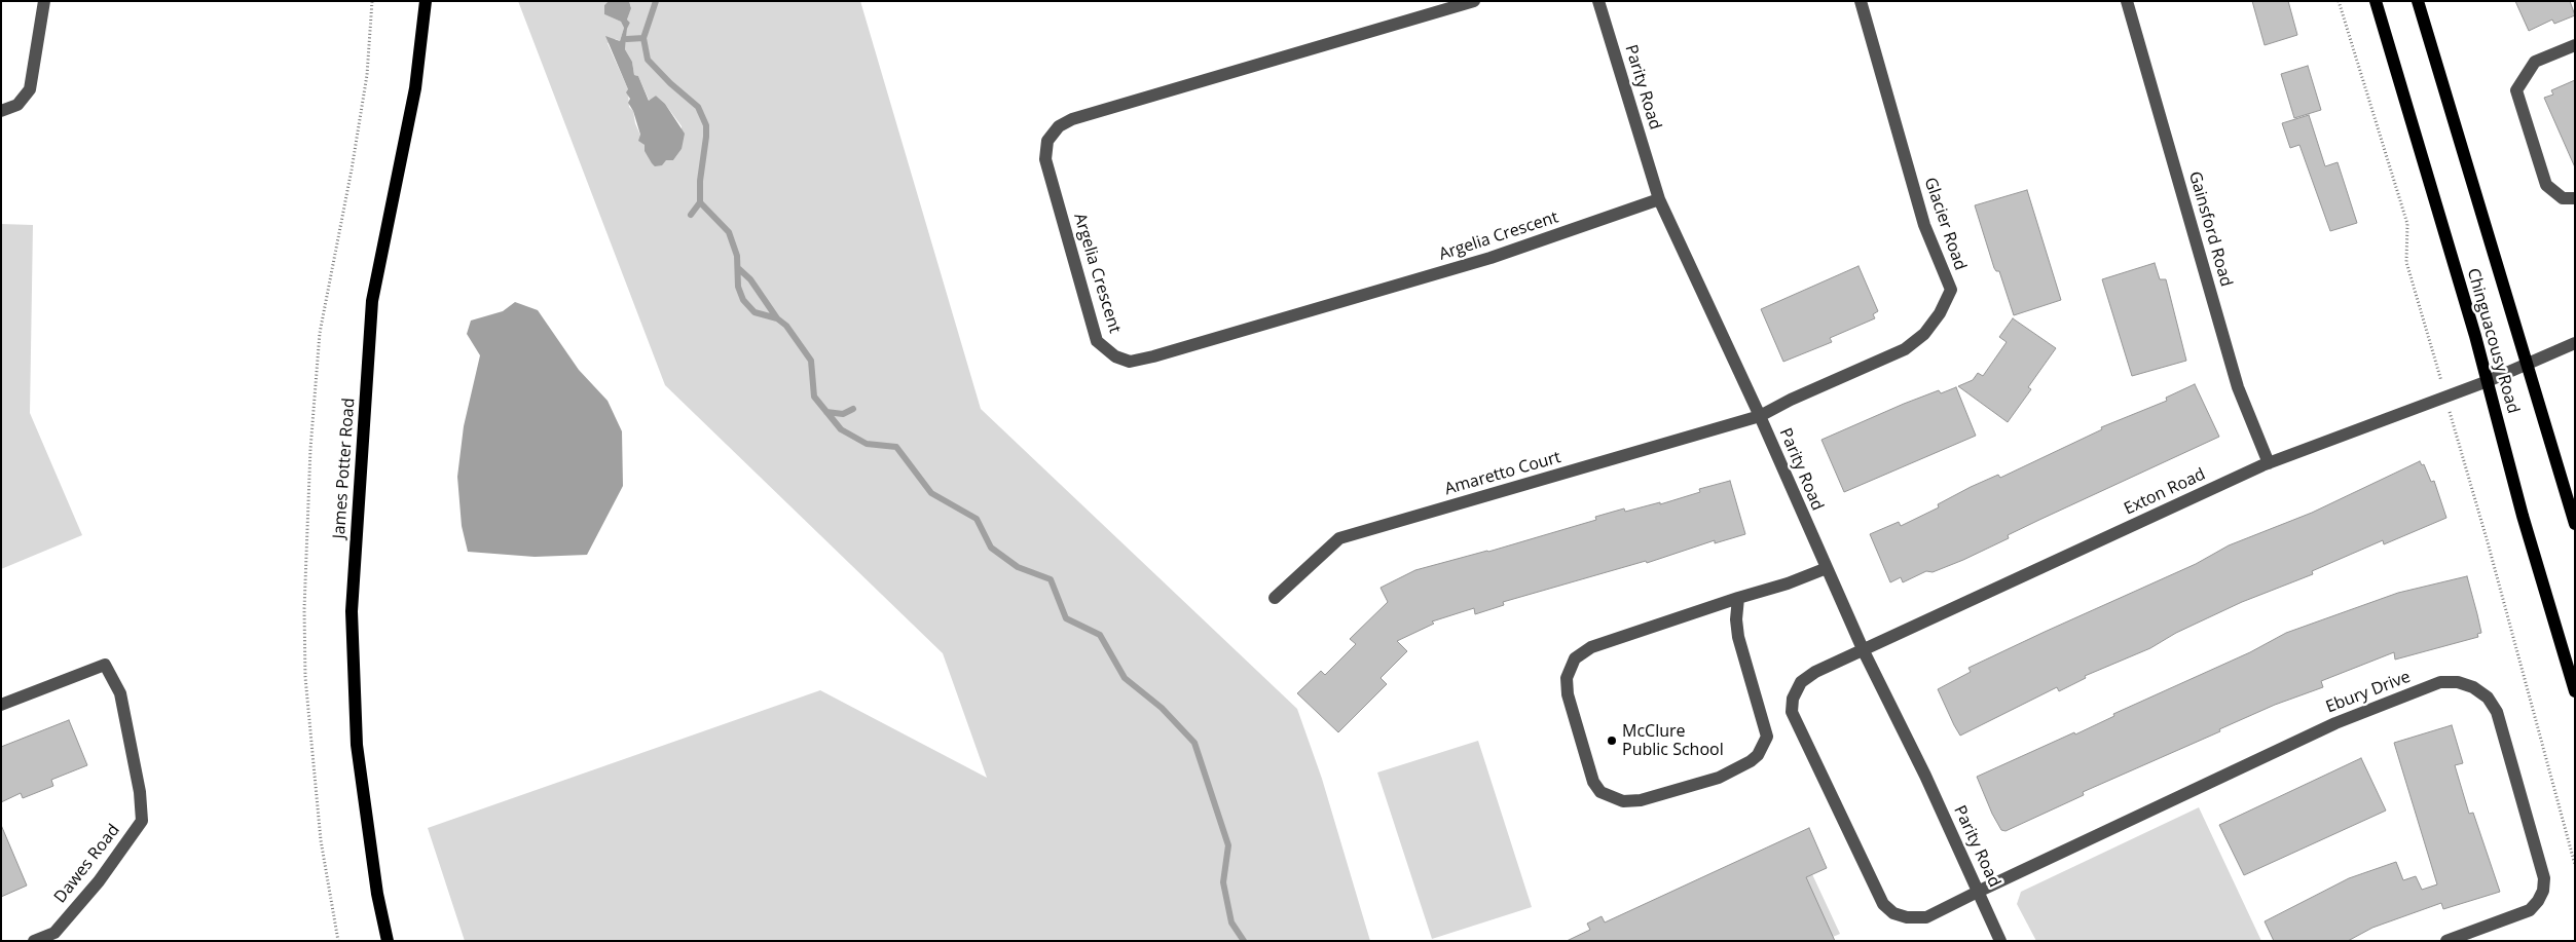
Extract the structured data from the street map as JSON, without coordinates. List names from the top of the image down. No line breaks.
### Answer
{"streets":{"main road":["Chinguacousy Road","James Potter Road"],"street":["Parity Road","Glacier Road","Gainsford Road","Argelia Crescent","Amaretto Court","Exton Road","Ebury Drive","Dawes Road"]},"crossings":[["Parity Road","Glacier Road"],["Parity Road","Argelia Crescent"],["Parity Road","Amaretto Court"],["Parity Road","Exton Road"],["Parity Road","Ebury Drive"],["Glacier Road","Amaretto Court"],["Gainsford Road","Exton Road"],["Chinguacousy Road","Exton Road"],["Exton Road","Ebury Drive"]],"places":["McClure Public School"]}
